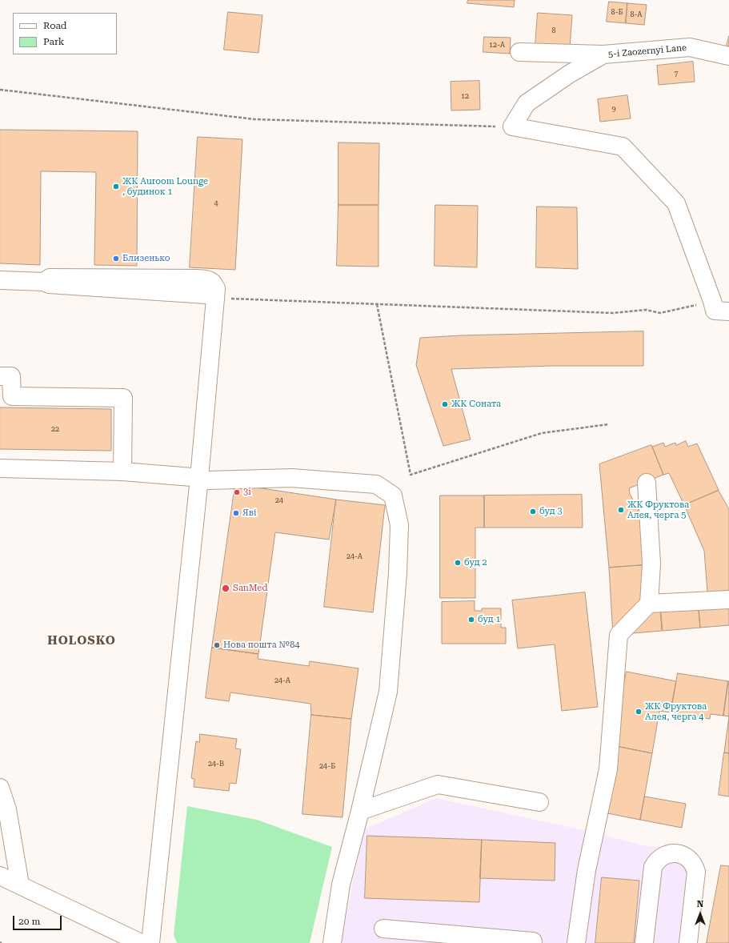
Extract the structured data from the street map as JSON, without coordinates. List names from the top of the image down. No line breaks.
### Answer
{"streets":{"street":["5-i Zaozernyi Lane"]},"districts":["HOLOSKO"],"places":["ЖК Auroom Lounge , будинок 1","Близенько","ЖК Соната","3i","ЖК Фруктова Алея, черга 5","буд 3","Яві","буд 2","SanMed","буд 1","Нова пошта №84","ЖК Фруктова Алея, черга 4"],"house_numbers":["8-Б","8-А","8","12-А","7","12","9","4","22","24","24-А","24-А","24-В","24-Б"],"legend":["Road","Park"],"scale_bar":"20 m","north":"top"}
